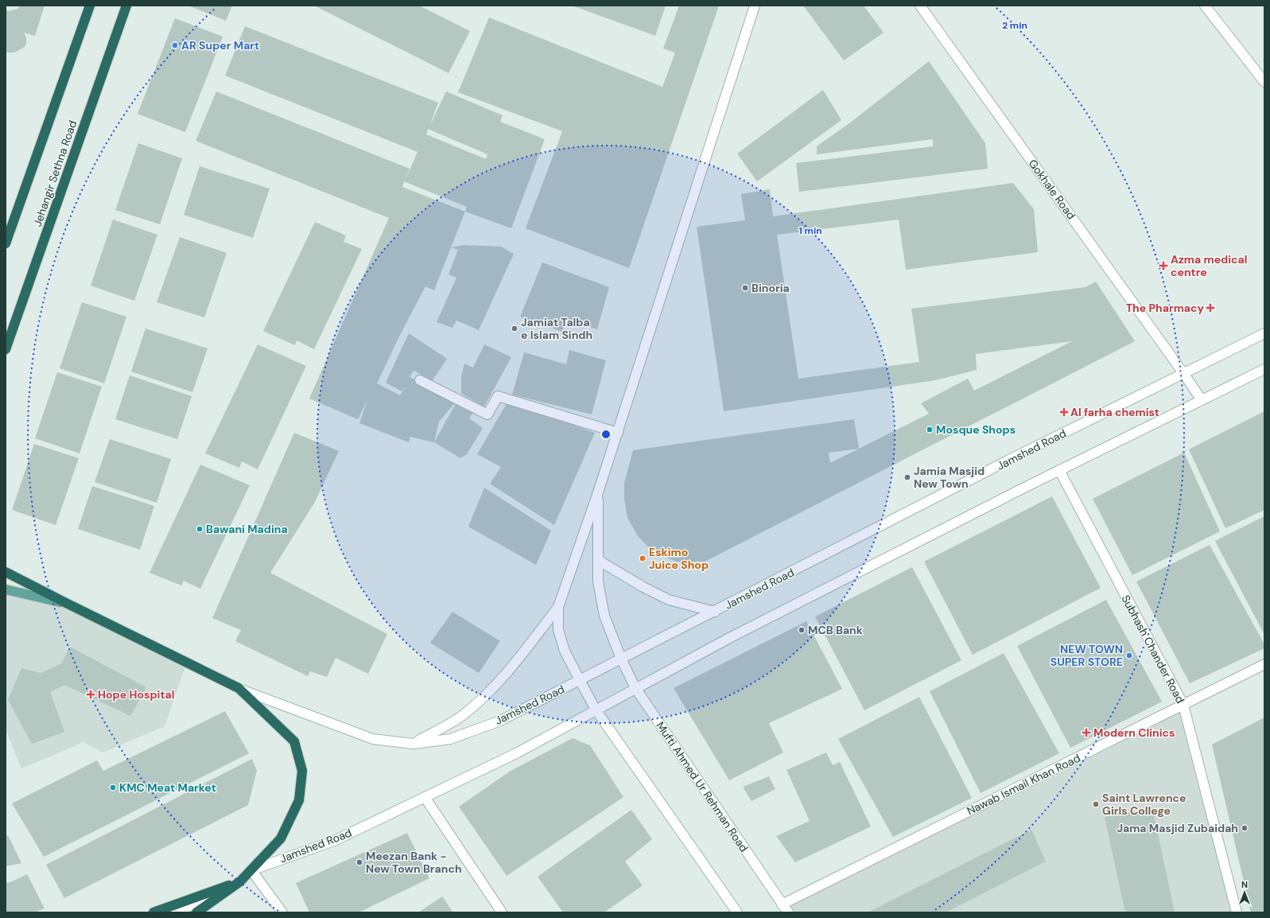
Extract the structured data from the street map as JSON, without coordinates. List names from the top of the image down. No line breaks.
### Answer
{"streets":{"highway":["Jehangir Sethna Road"],"street":["Gokhale Road","Jamshed Road","Subhash Chander Road","Nawab Ismail Khan Road","Mufti Ahmed Ur Rehman Road"]},"crossings":[["Gokhale Road","Jamshed Road"],["Jamshed Road","Subhash Chander Road"],["Jamshed Road","Mufti Ahmed Ur Rehman Road"],["Subhash Chander Road","Nawab Ismail Khan Road"],["Nawab Ismail Khan Road","Mufti Ahmed Ur Rehman Road"]],"places":{"other":["AR Super Mart","Binoria","Jamiat Talba e Islam Sindh","Mosque Shops","Jamia Masjid New Town","Bawani Madina","Eskimo Juice Shop","MCB Bank","NEW TOWN SUPER STORE","KMC Meat Market","Saint Lawrence Girls College","Jama Masjid Zubaidah","Meezan Bank - New Town Branch"],"health":["Azma medical centre","The Pharmacy","Al farha chemist","Hope Hospital","Modern Clinics"]},"north":"top","rings":["2 min","1 min"]}
